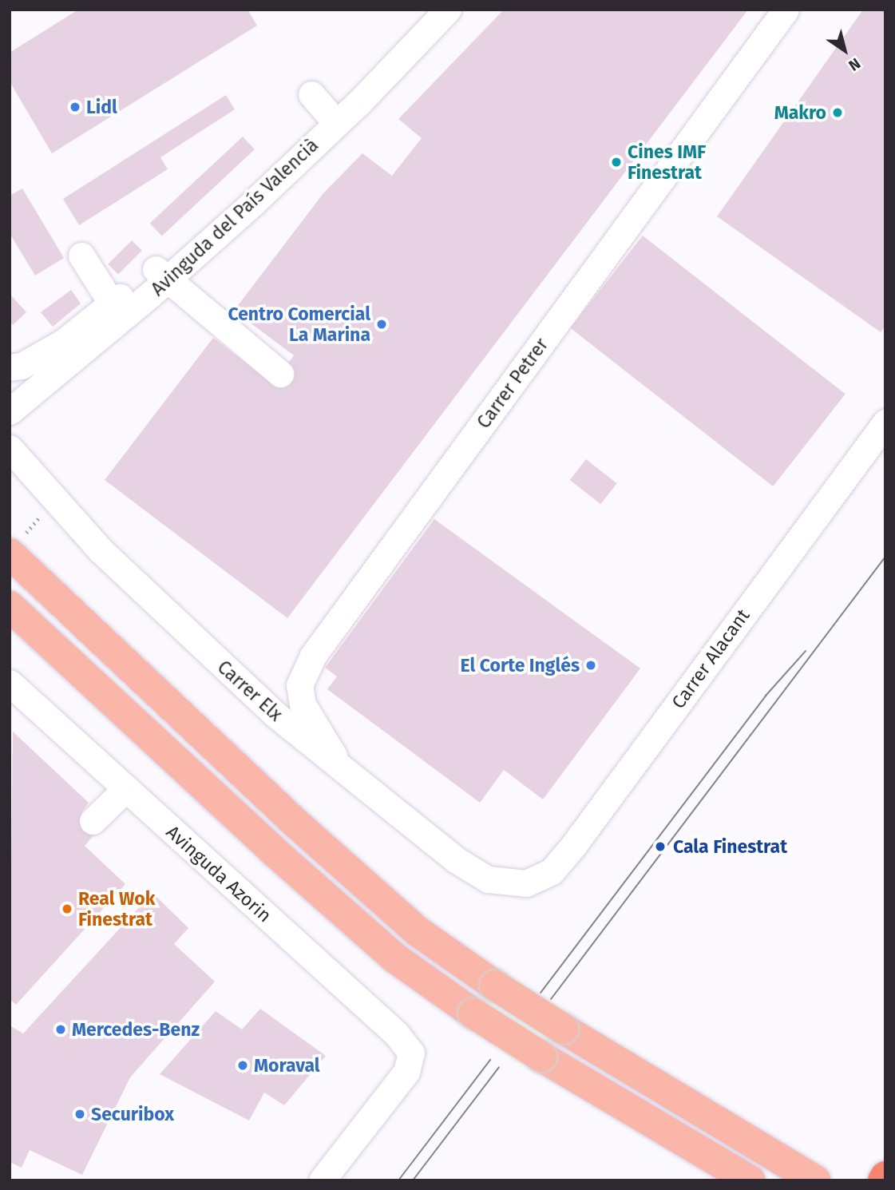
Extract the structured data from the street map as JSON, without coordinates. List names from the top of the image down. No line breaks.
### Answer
{"streets":{"street":["Avinguda del País Valencià","Carrer Petrer","Carrer Alacant","Carrer Elx","Avinguda Azorin"]},"crossings":[["Carrer Petrer","Carrer Elx"],["Carrer Alacant","Carrer Elx"]],"places":["Lidl","Makro","Cines IMF Finestrat","Centro Comercial La Marina","El Corte Inglés","Cala Finestrat","Real Wok Finestrat","Mercedes-Benz","Moraval","Securibox"],"north":"bottom right"}
